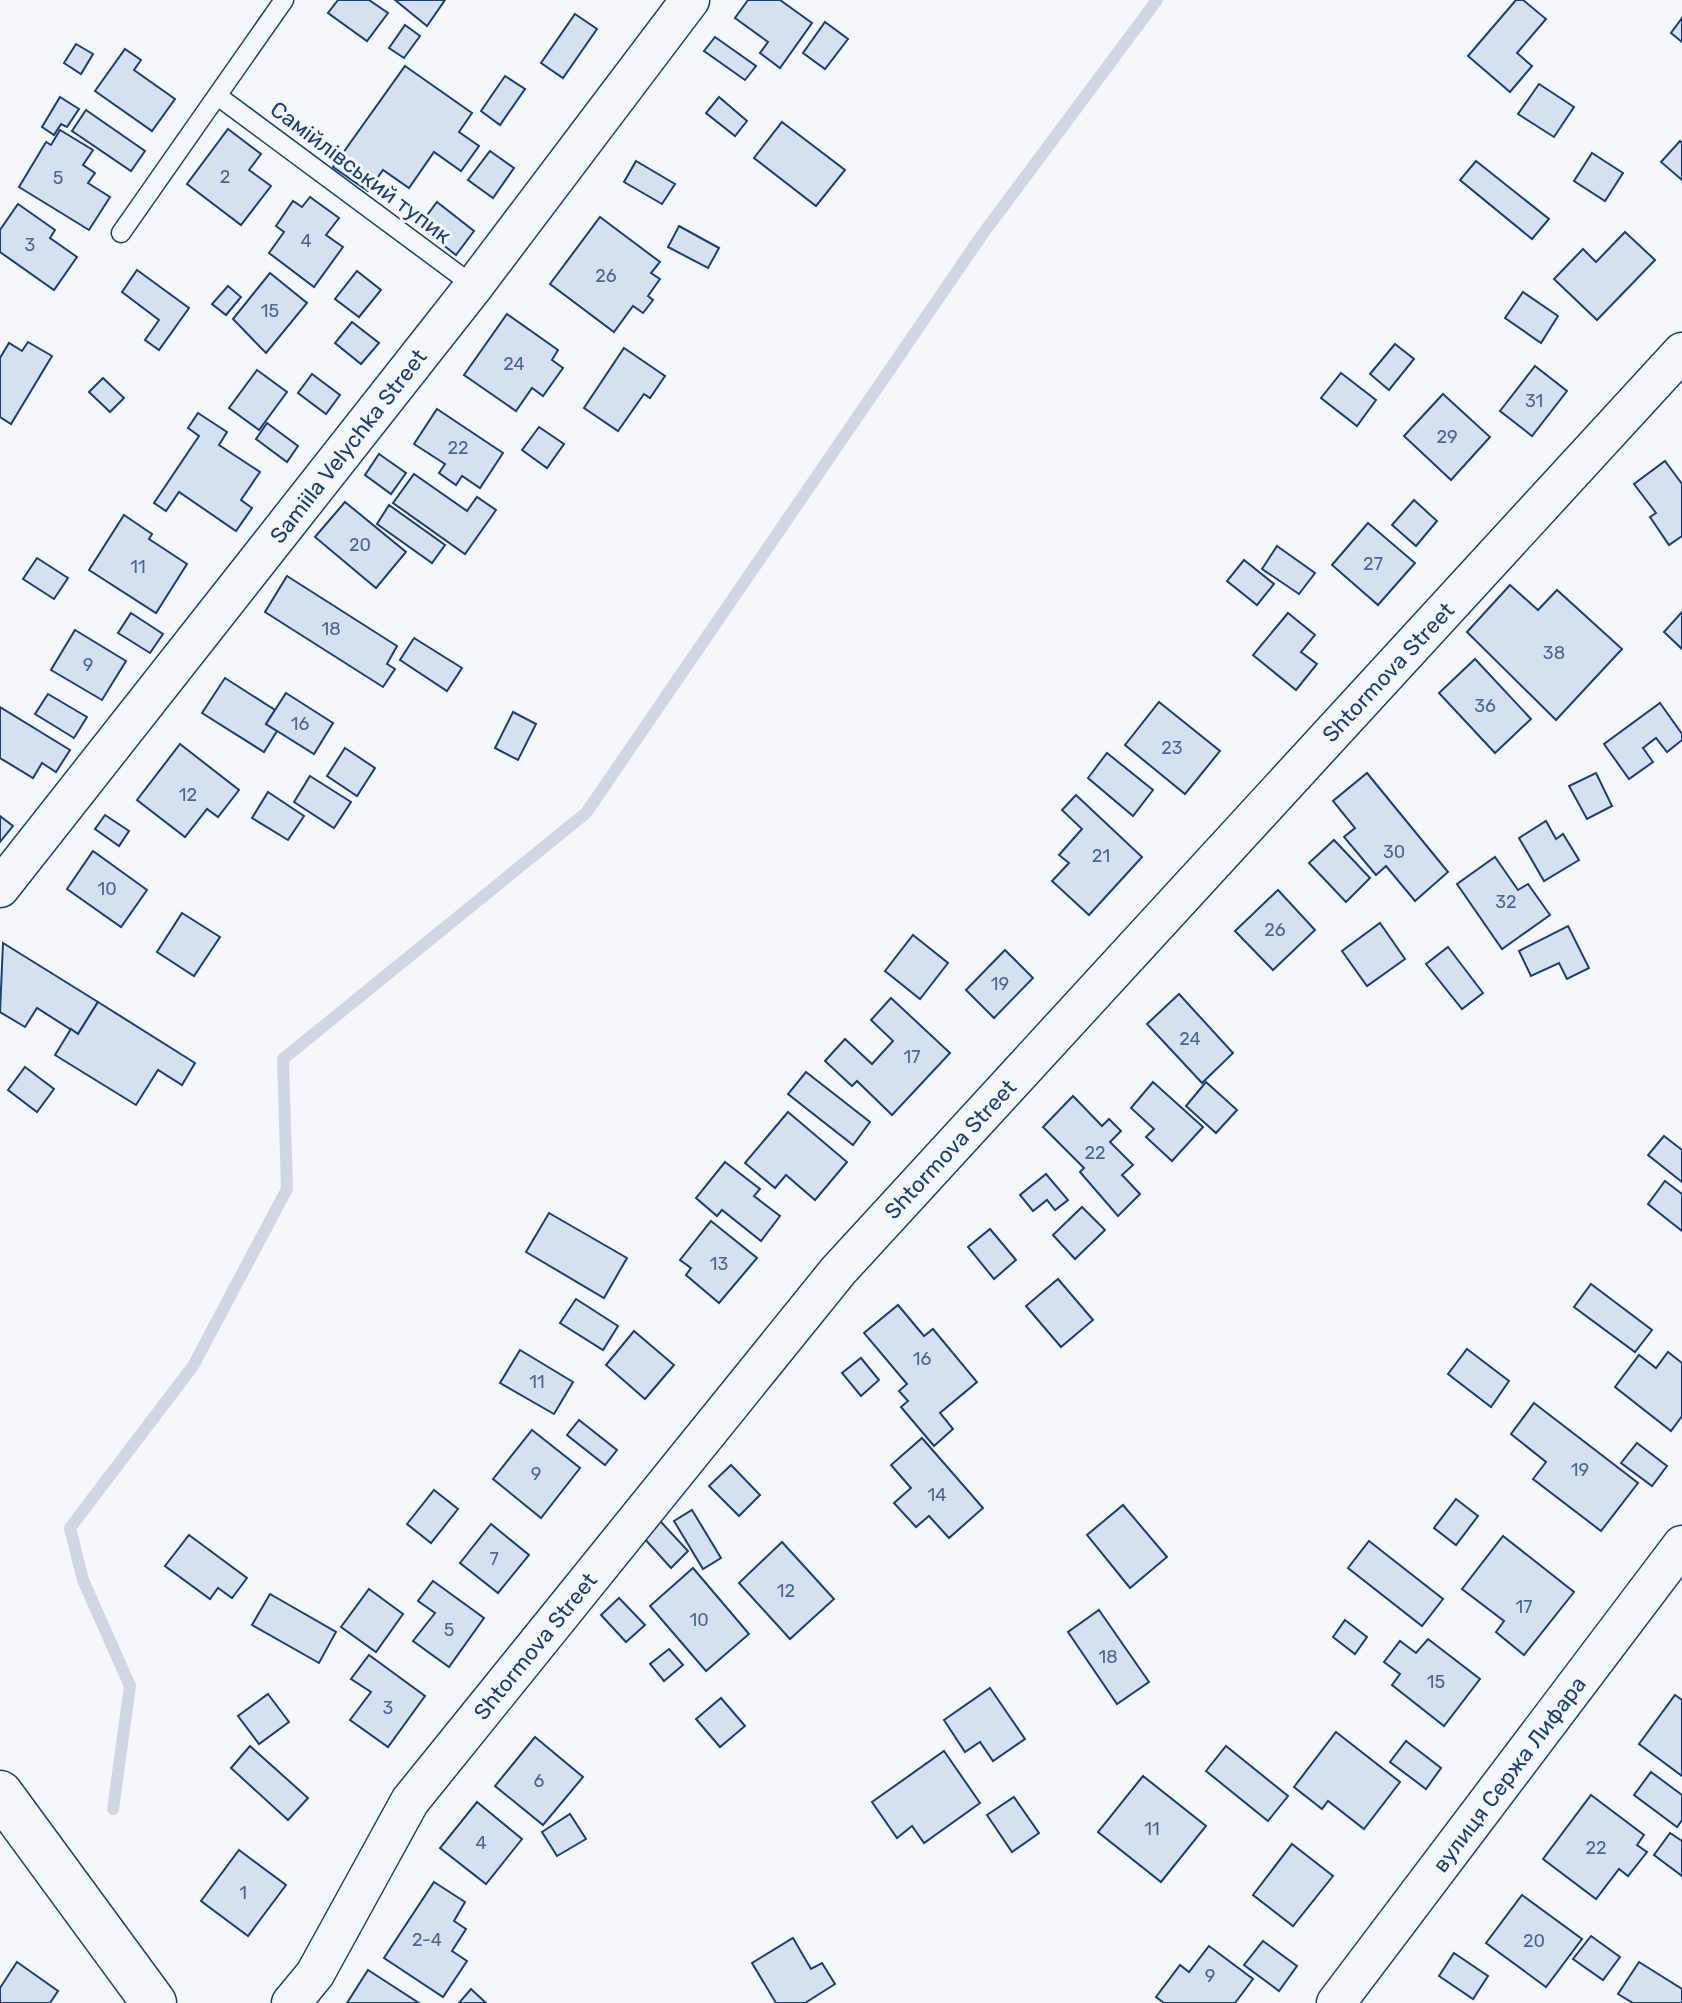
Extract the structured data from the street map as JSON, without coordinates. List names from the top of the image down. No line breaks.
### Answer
{"streets":{"street":["Samiila Velychka Street","Shtormova Street","вулиця Сержа Лифара"],"lane":["Самійлівський тупик"]},"crossings":[["Самійлівський тупик","Samiila Velychka Street"]],"house_numbers":["2","5","4","3","26","15","24","31","29","22","20","27","11","18","38","9","36","16","23","12","30","21","10","32","26","19","24","17","22","13","16","11","19","9","14","7","12","17","10","5","18","15","3","6","11","4","22","1","2-4","20","9"]}
